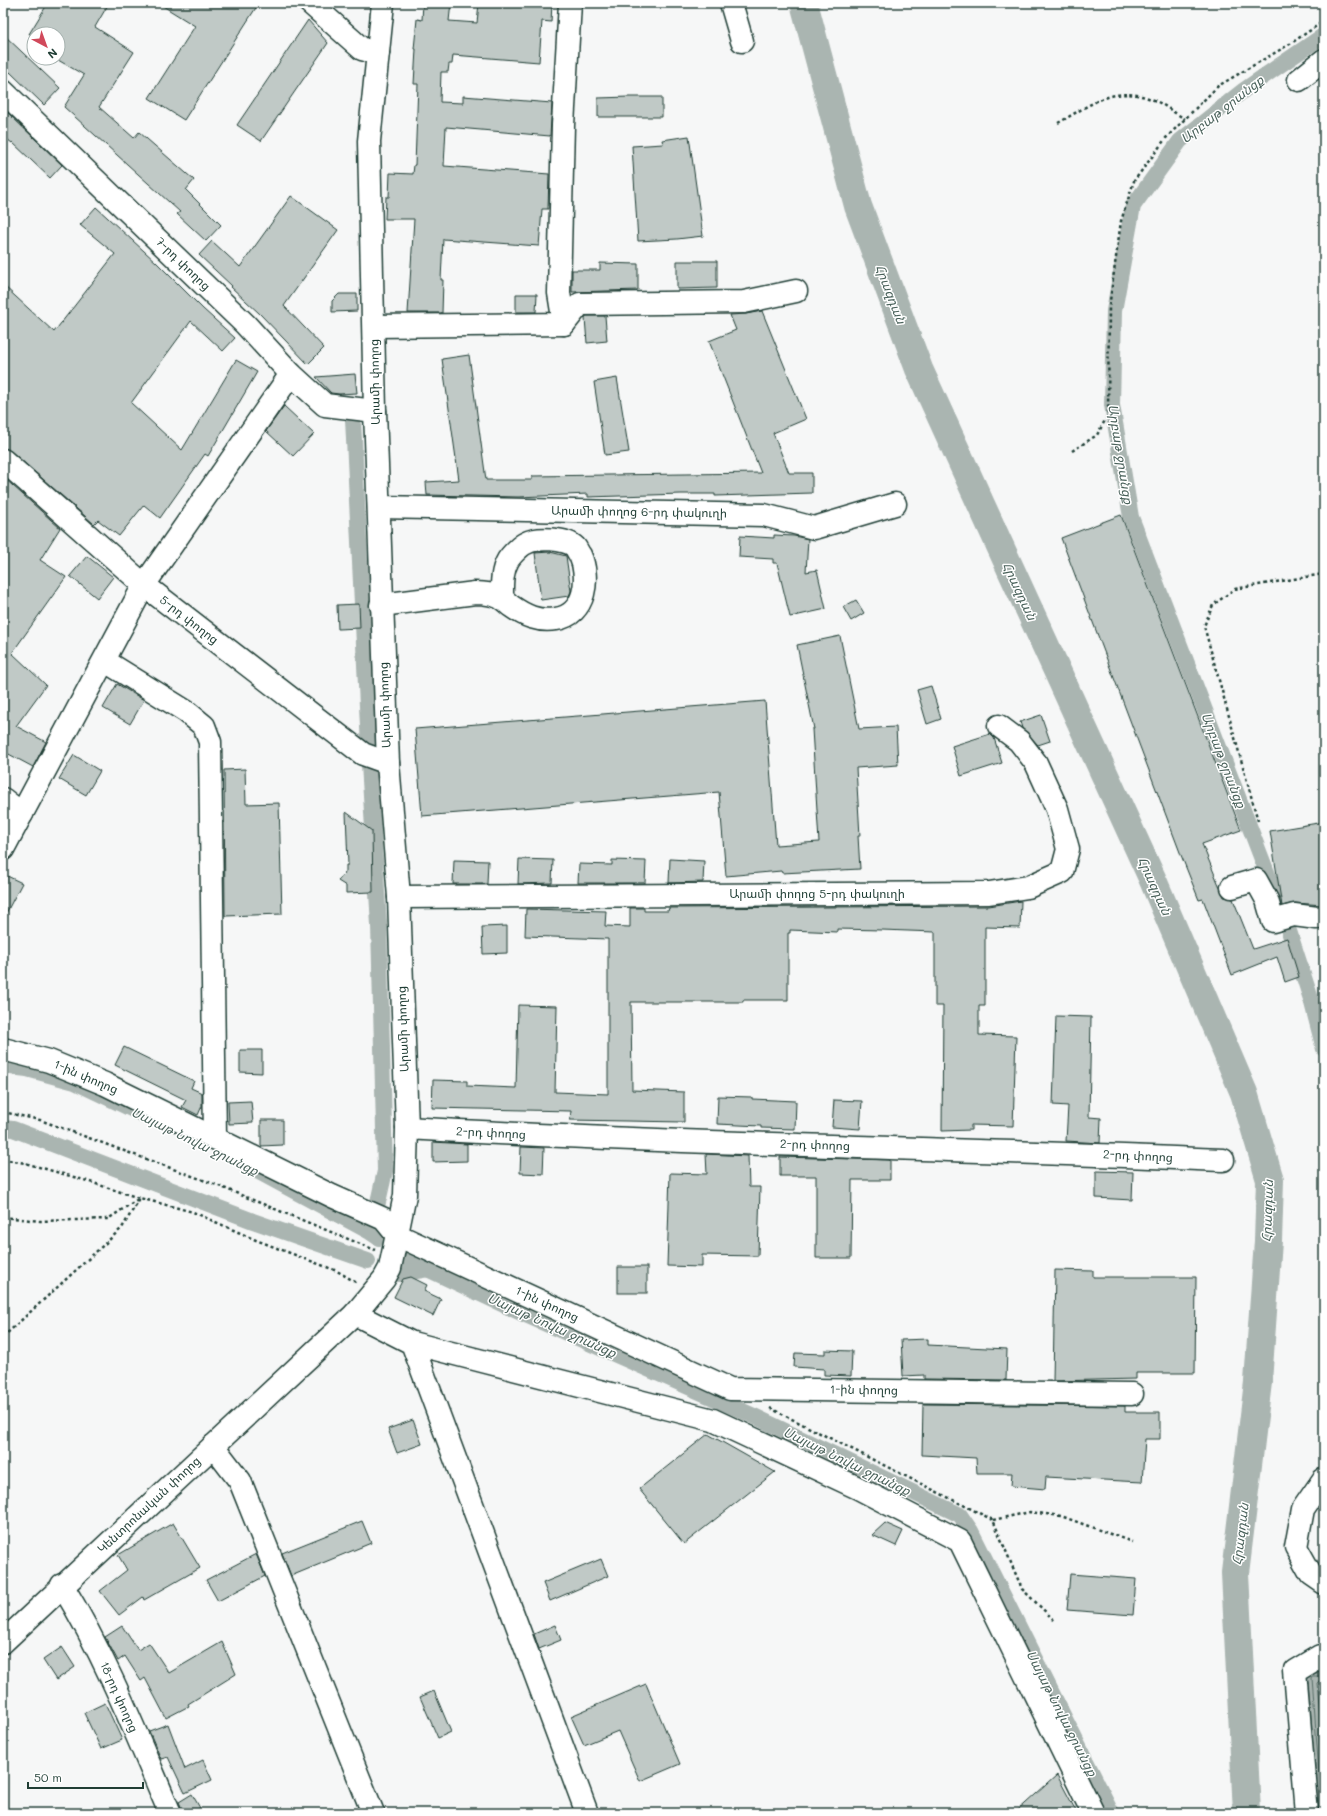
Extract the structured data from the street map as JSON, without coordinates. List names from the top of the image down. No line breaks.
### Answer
{"streets":{"street":["7-րդ փողոց","Արամի փողոց","Արամի փողոց 6-րդ փակուղի","5-րդ փողոց","Արամի փողոց 5-րդ փակուղի","1-ին փողոց","2-րդ փողոց","Կենտրոնական փողոց","18-րդ փողոց"]},"crossings":[["7-րդ փողոց","Արամի փողոց"],["Արամի փողոց","Արամի փողոց 6-րդ փակուղի"],["Արամի փողոց","5-րդ փողոց"],["Արամի փողոց","Արամի փողոց 5-րդ փակուղի"],["Արամի փողոց","1-ին փողոց"],["Արամի փողոց","2-րդ փողոց"],["Արամի փողոց","Կենտրոնական փողոց"],["Կենտրոնական փողոց","18-րդ փողոց"]],"water":["Արբաթ ջրանցք","Հրազդան","Սայաթ Նովա ջրանցք"],"scale_bar":"50 m","north":"bottom right"}
